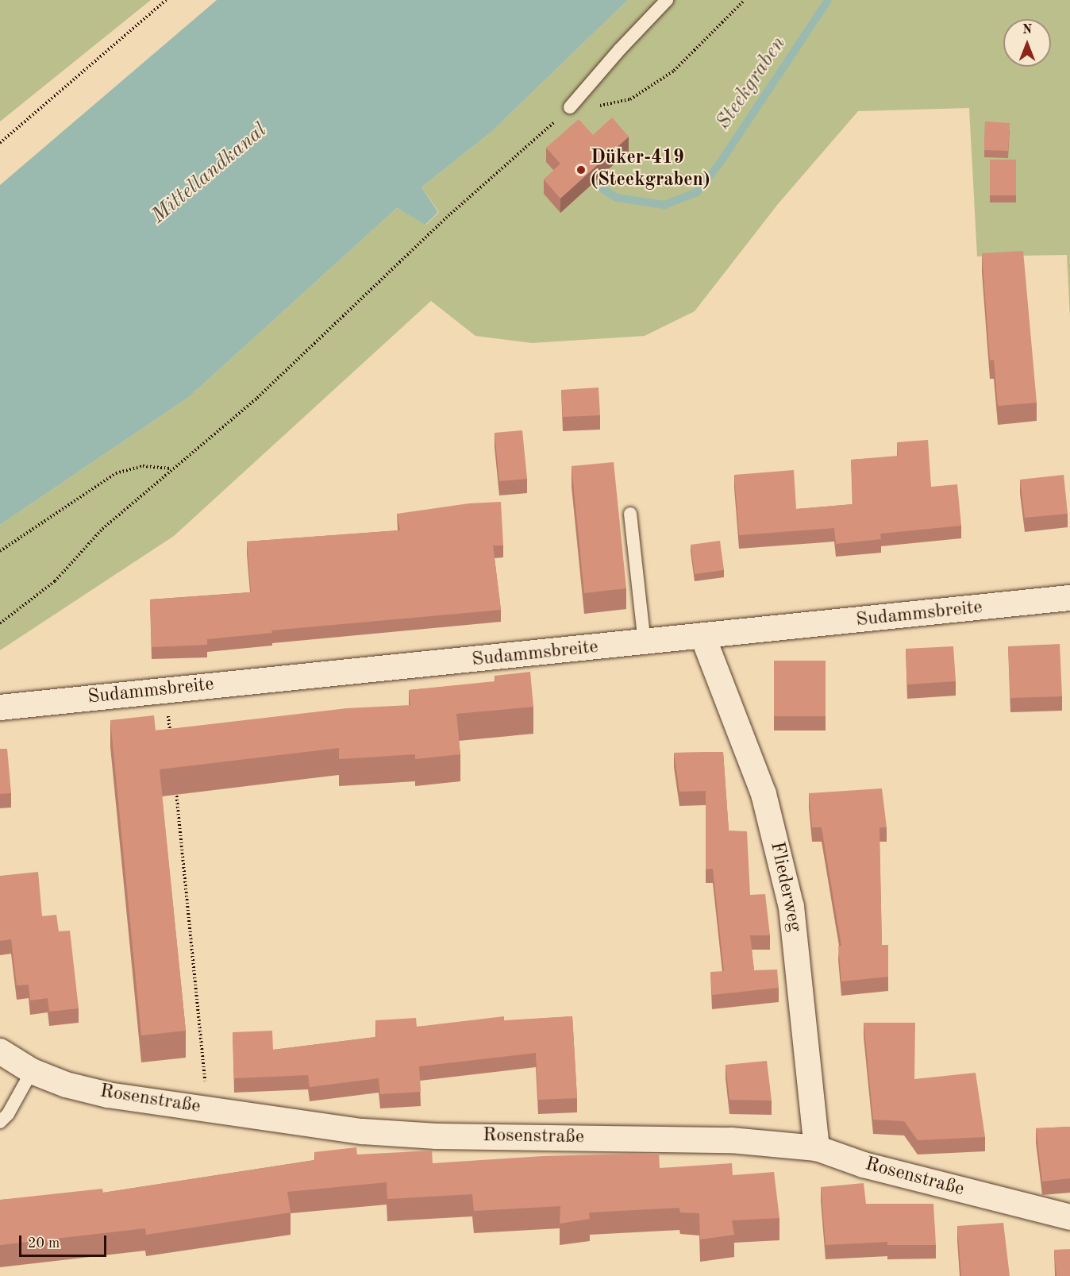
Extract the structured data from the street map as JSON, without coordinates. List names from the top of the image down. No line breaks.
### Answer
{"streets":{"street":["Sudammsbreite","Fliederweg","Rosenstraße"]},"crossings":[["Sudammsbreite","Fliederweg"],["Fliederweg","Rosenstraße"]],"water":["Steekgraben","Mittellandkanal"],"places":["Düker-419 (Steekgraben)"],"scale_bar":"20 m","north":"top"}
